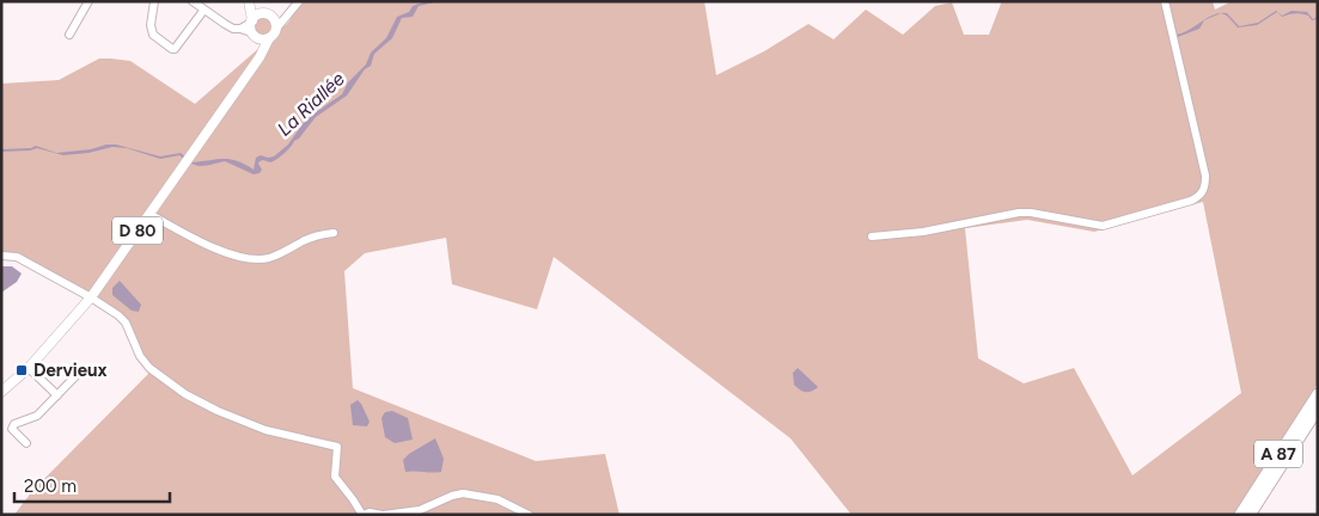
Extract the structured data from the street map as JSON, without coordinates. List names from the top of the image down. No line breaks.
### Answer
{"streets":{"highway":["A 87"],"main road":["D 80"]},"water":["La Riallée"],"places":{"transit":["Dervieux"]},"scale_bar":"200 m"}
